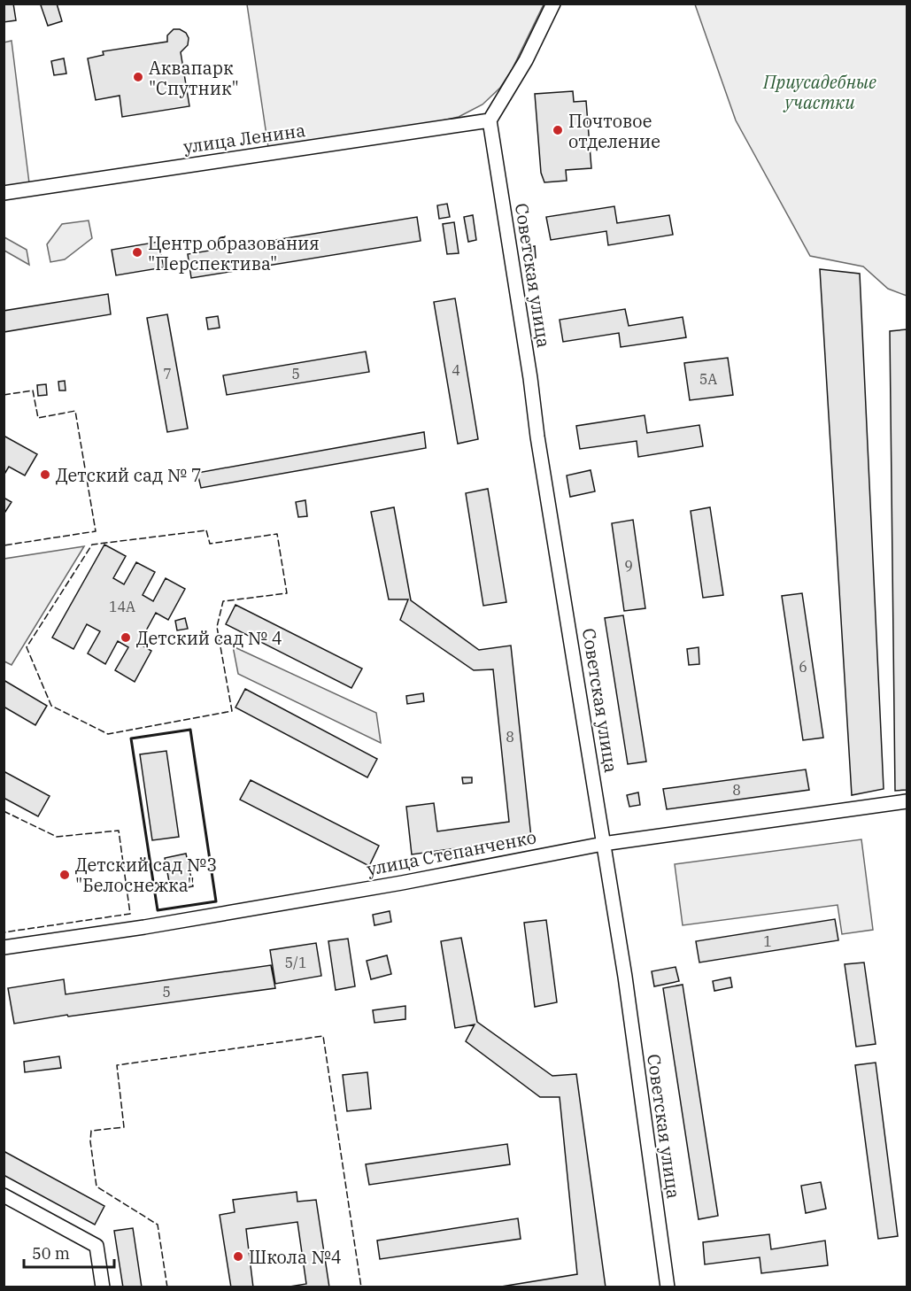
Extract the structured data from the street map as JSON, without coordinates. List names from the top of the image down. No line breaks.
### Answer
{"streets":{"street":["улица Ленина","Советская улица","улица Степанченко"]},"crossings":[["улица Ленина","Советская улица"],["Советская улица","улица Степанченко"]],"parks":["Приусадебные участки"],"places":["Аквапарк \"Спутник\"","Почтовое отделение","Центр образования \"Перспектива\"","Детский сад № 7","Детский сад № 4","Детский сад №3 \"Белоснежка\"","Школа №4"],"house_numbers":["4","7","5","5А","9","14А","6","8","8","1","5/1","5"],"scale_bar":"50 m"}
